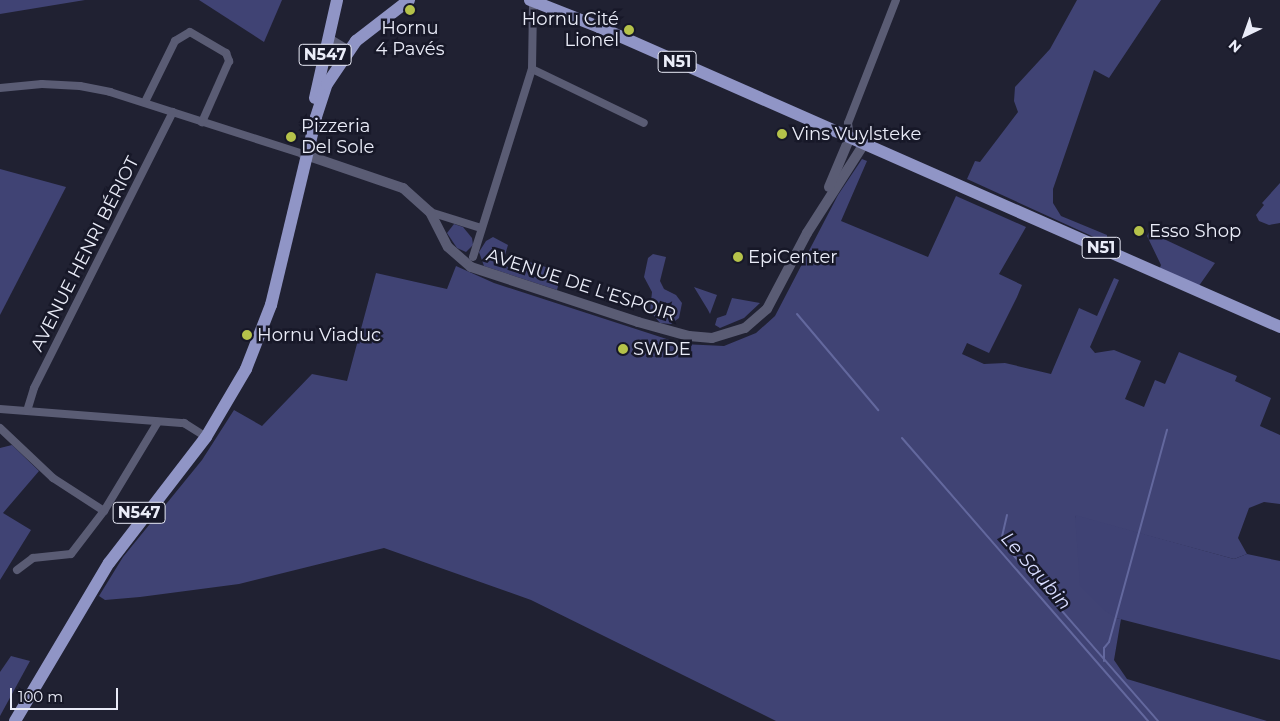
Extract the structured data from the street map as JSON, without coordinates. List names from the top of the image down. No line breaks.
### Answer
{"streets":{"main road":["N547","N51"],"street":["AVENUE HENRI BÉRIOT","AVENUE DE L'ESPOIR"]},"crossings":[["N547","AVENUE DE L'ESPOIR"]],"water":["Le Saubin"],"places":["Hornu 4 Pavés","Hornu Cité Lionel","Vins Vuylsteke","Pizzeria Del Sole","Esso Shop","EpiCenter","Hornu Viaduc","SWDE"],"scale_bar":"100 m","north":"bottom left"}
